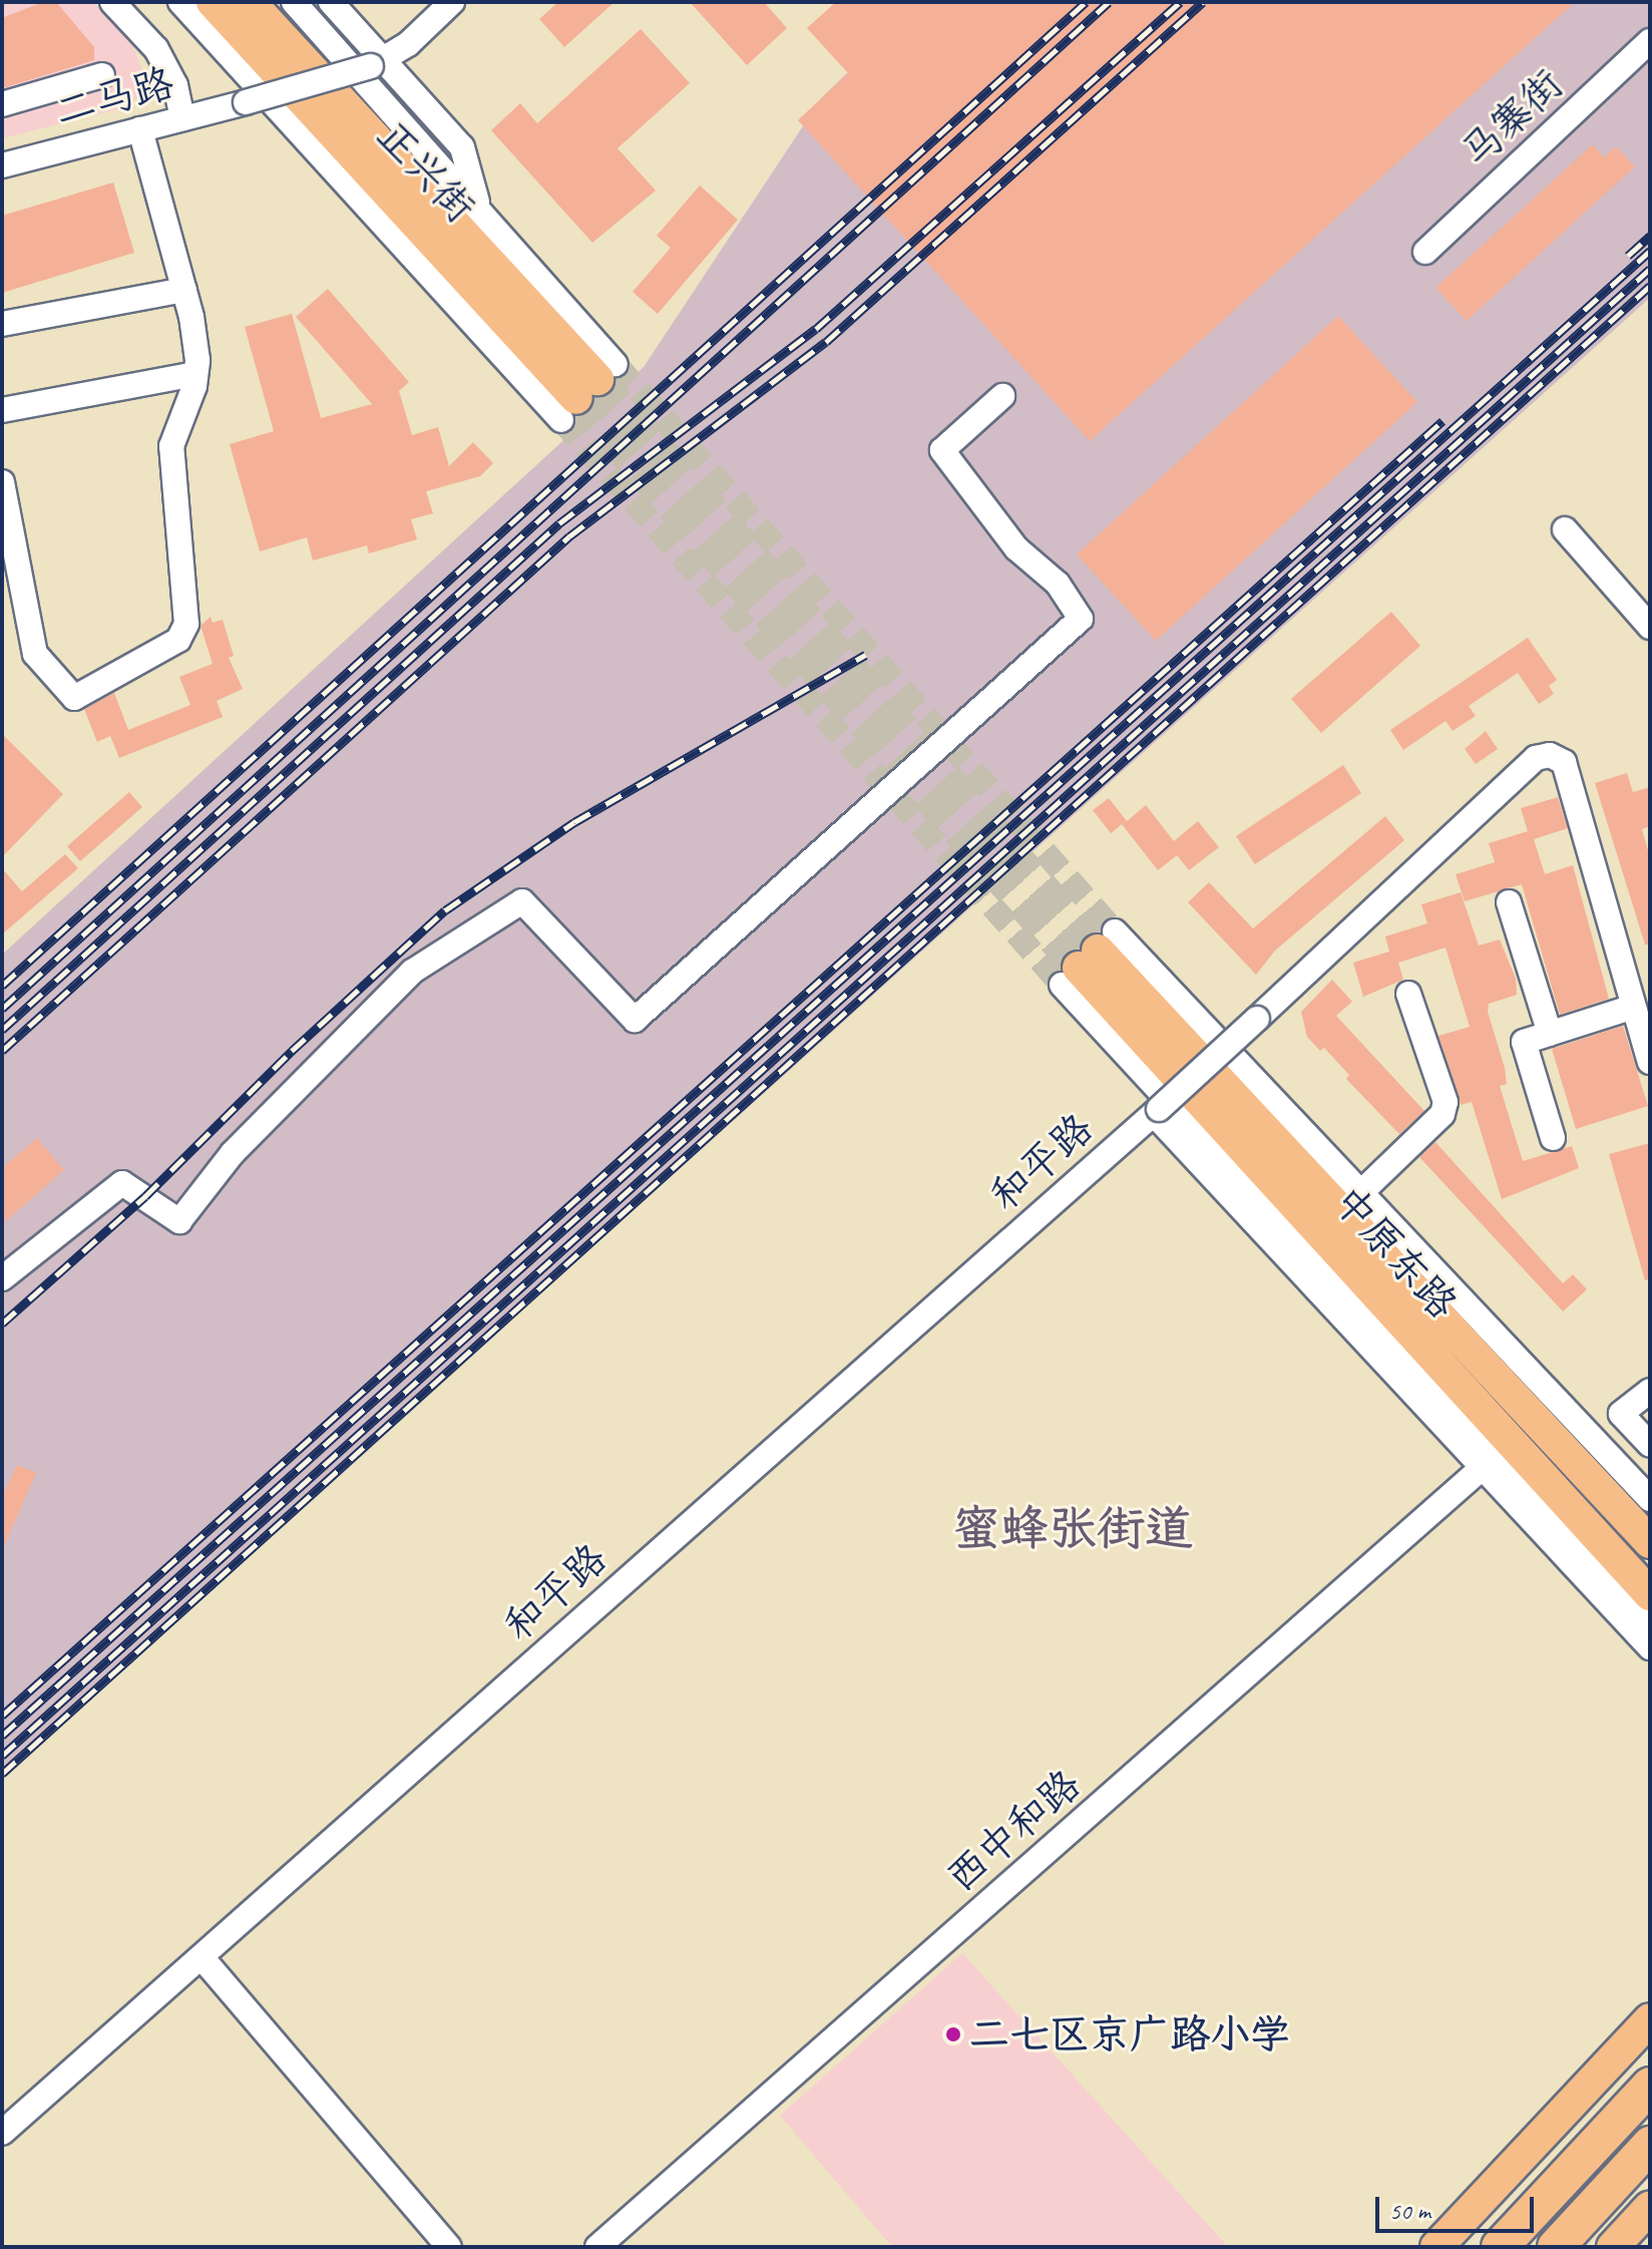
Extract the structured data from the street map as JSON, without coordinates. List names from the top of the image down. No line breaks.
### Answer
{"streets":{"main road":["正兴街","中原东路"],"street":["二马路","马寨街","和平路","西中和路"]},"districts":["蜜蜂张街道"],"places":["二七区京广路小学"],"scale_bar":"50 m"}
